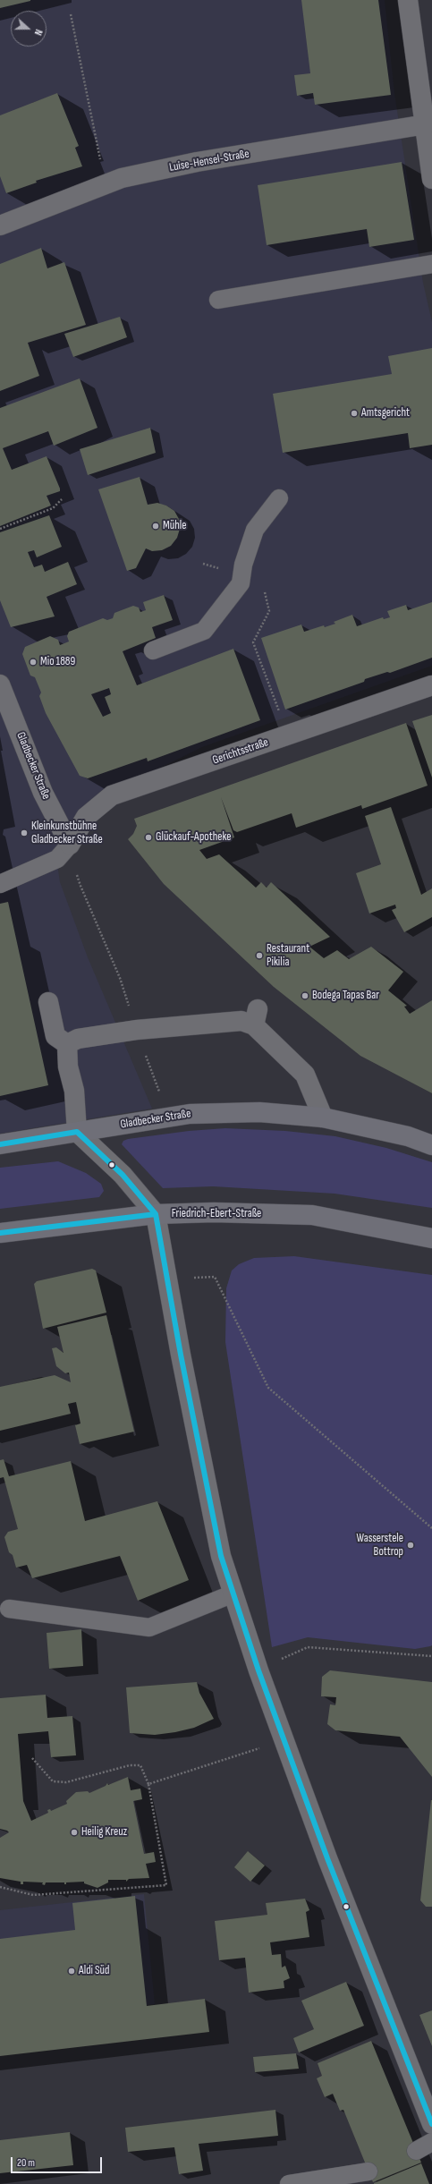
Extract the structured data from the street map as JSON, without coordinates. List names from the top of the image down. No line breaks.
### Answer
{"streets":{"main road":["Gladbecker Straße","Friedrich-Ebert-Straße"],"street":["Luise-Hensel-Straße","Gerichtsstraße"]},"crossings":[["Gerichtsstraße","Gladbecker Straße"]],"places":["Amtsgericht","Mühle","Mio 1889","Kleinkunstbühne Gladbecker Straße","Glückauf-Apotheke","Restaurant Pikilia","Bodega Tapas Bar","Wasserstele Bottrop","Heilig Kreuz","Aldi Süd"],"scale_bar":"20 m","north":"right"}
